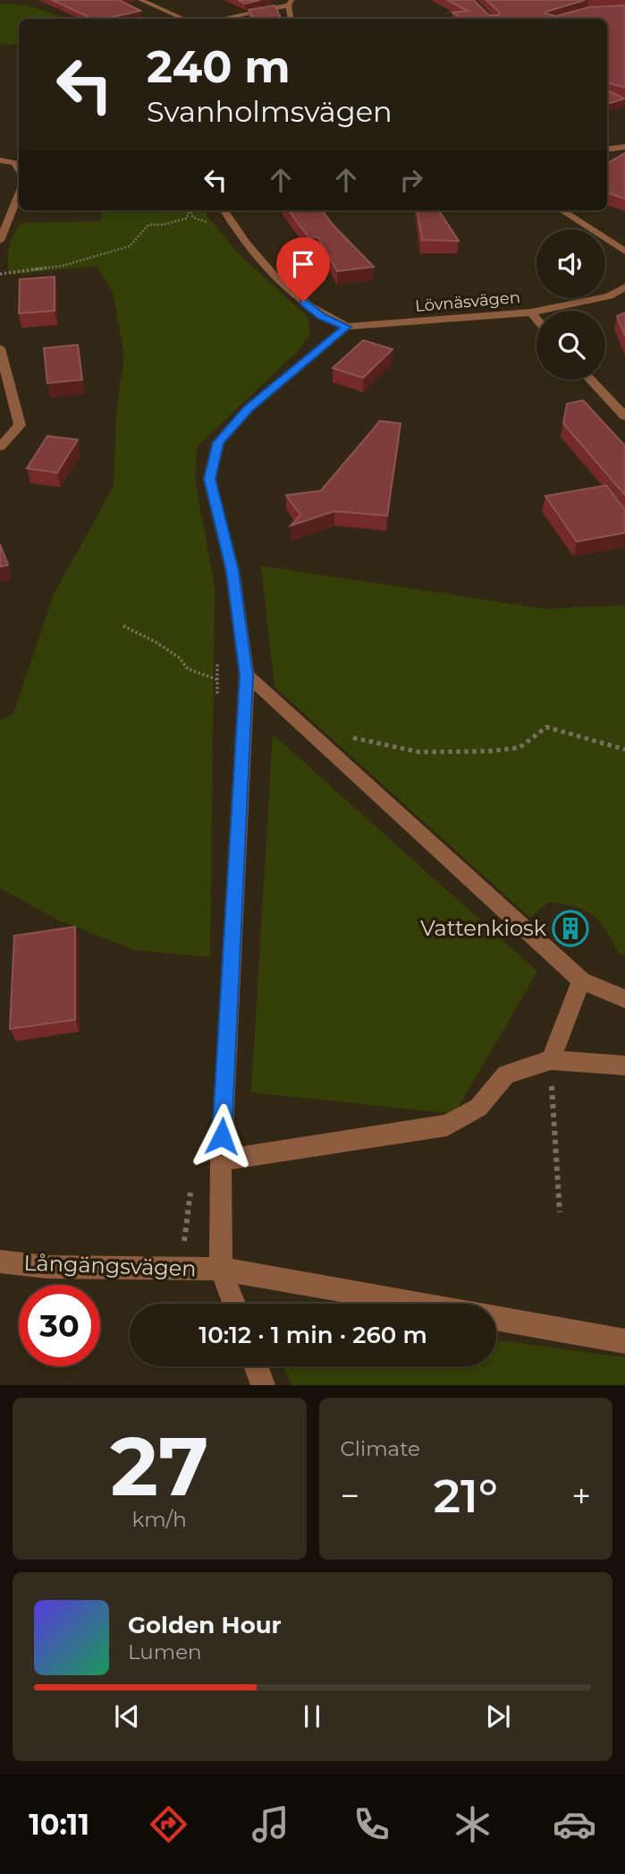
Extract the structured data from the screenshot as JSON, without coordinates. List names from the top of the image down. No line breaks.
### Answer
{"streets":{"street":["Lövnäsvägen","Långängsvägen"]},"places":{"building":["Vattenkiosk"]},"page":{"turn":["240 m","Svanholmsvägen"],"limit":"30","trip":"10:12 · 1 min · 260 m","tile":[["27","km/h"],"Climate"],"heat":["−","21°","+"],"song":["Golden Hour","Lumen"],"tabs":"10:11"}}
